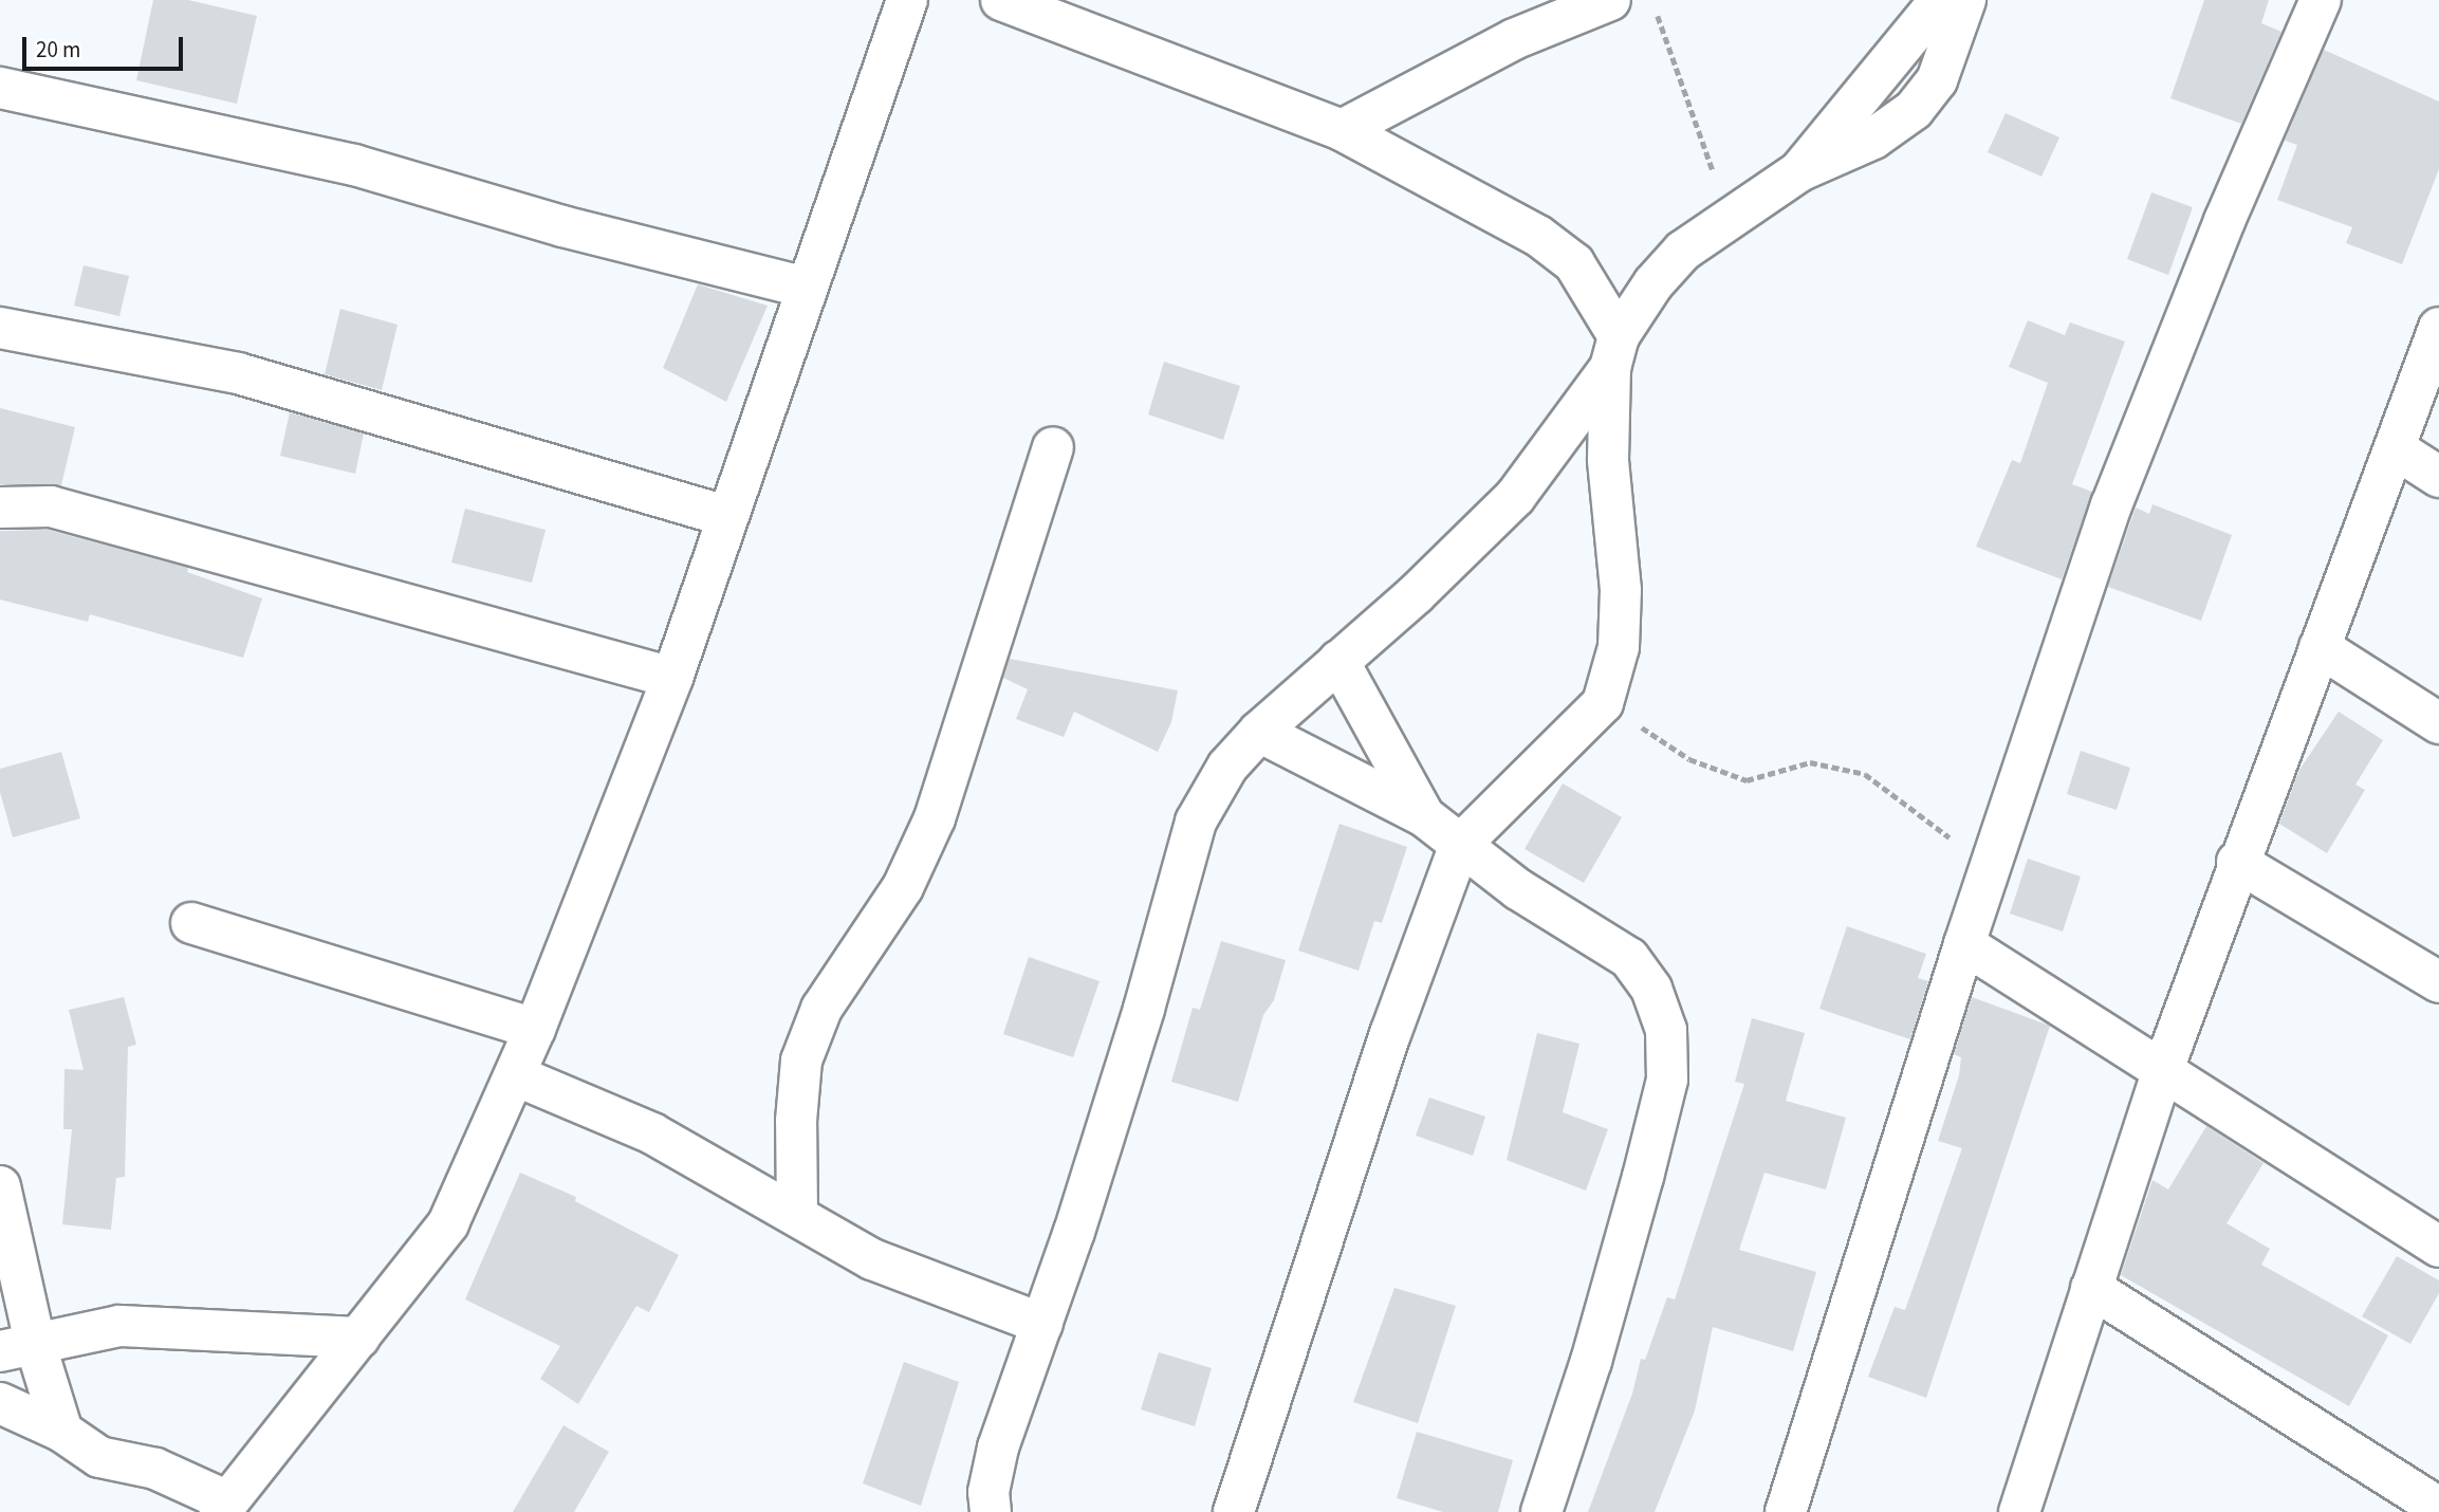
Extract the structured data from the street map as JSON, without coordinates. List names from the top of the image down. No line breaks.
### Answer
{"scale_bar":"20 m"}
